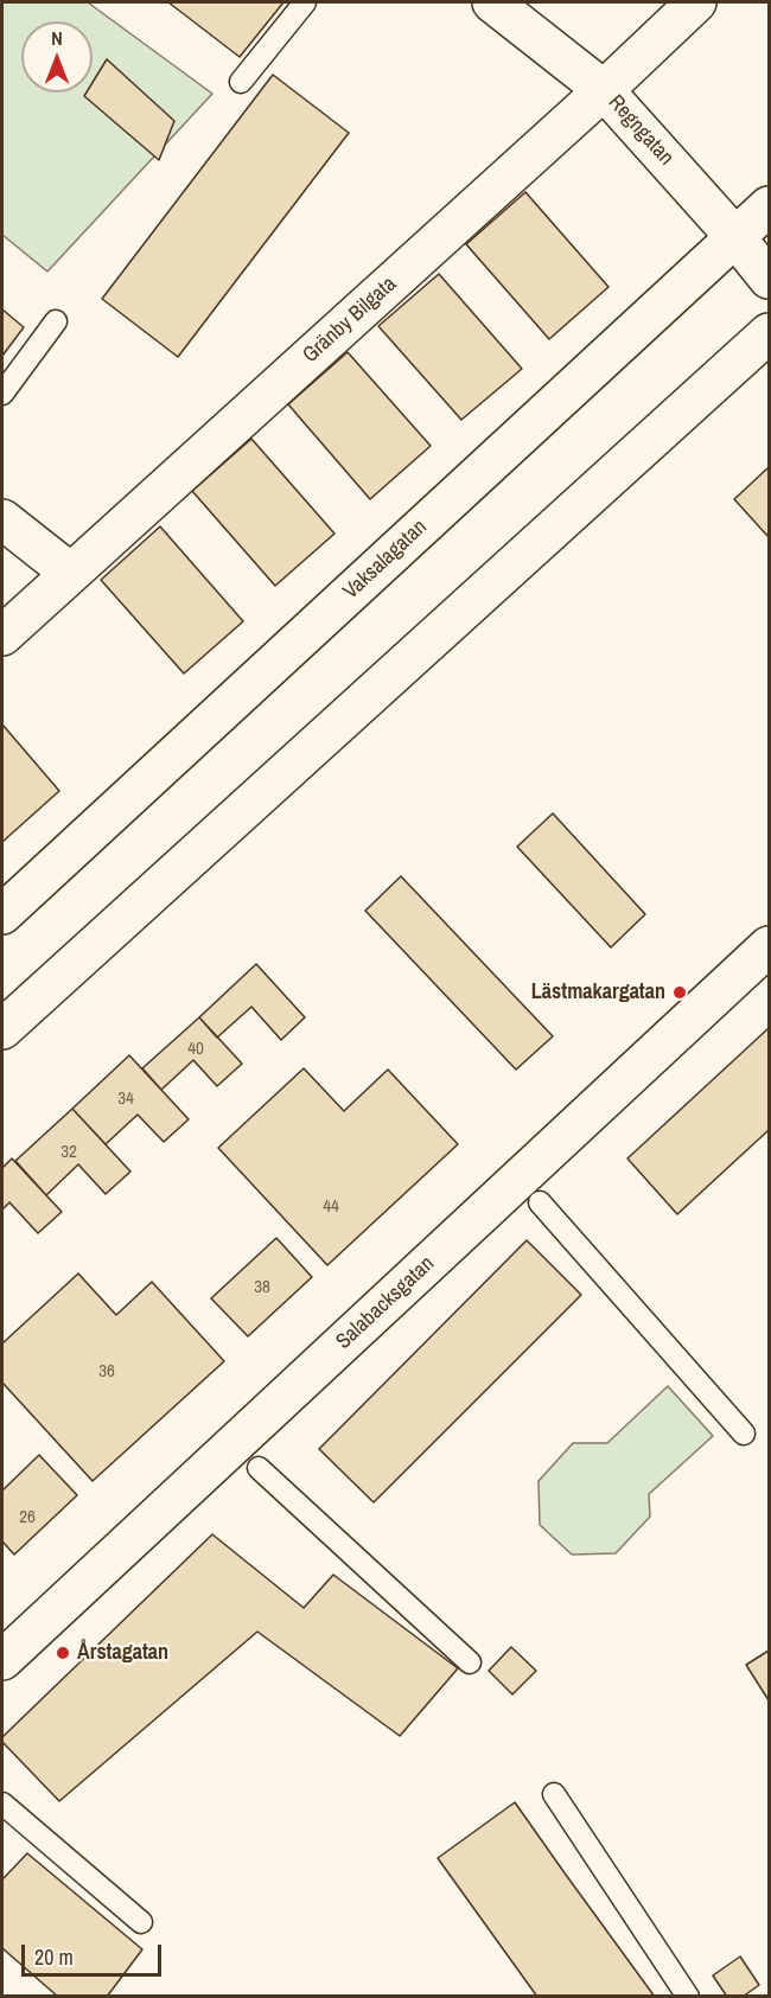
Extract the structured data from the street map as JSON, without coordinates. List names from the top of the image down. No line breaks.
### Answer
{"streets":{"street":["Regngatan","Gränby Bilgata","Vaksalagatan","Salabacksgatan"]},"crossings":[["Regngatan","Gränby Bilgata"],["Regngatan","Vaksalagatan"]],"places":["Lästmakargatan","Årstagatan"],"house_numbers":["40","34","32","44","38","36","26"],"scale_bar":"20 m","north":"top"}
